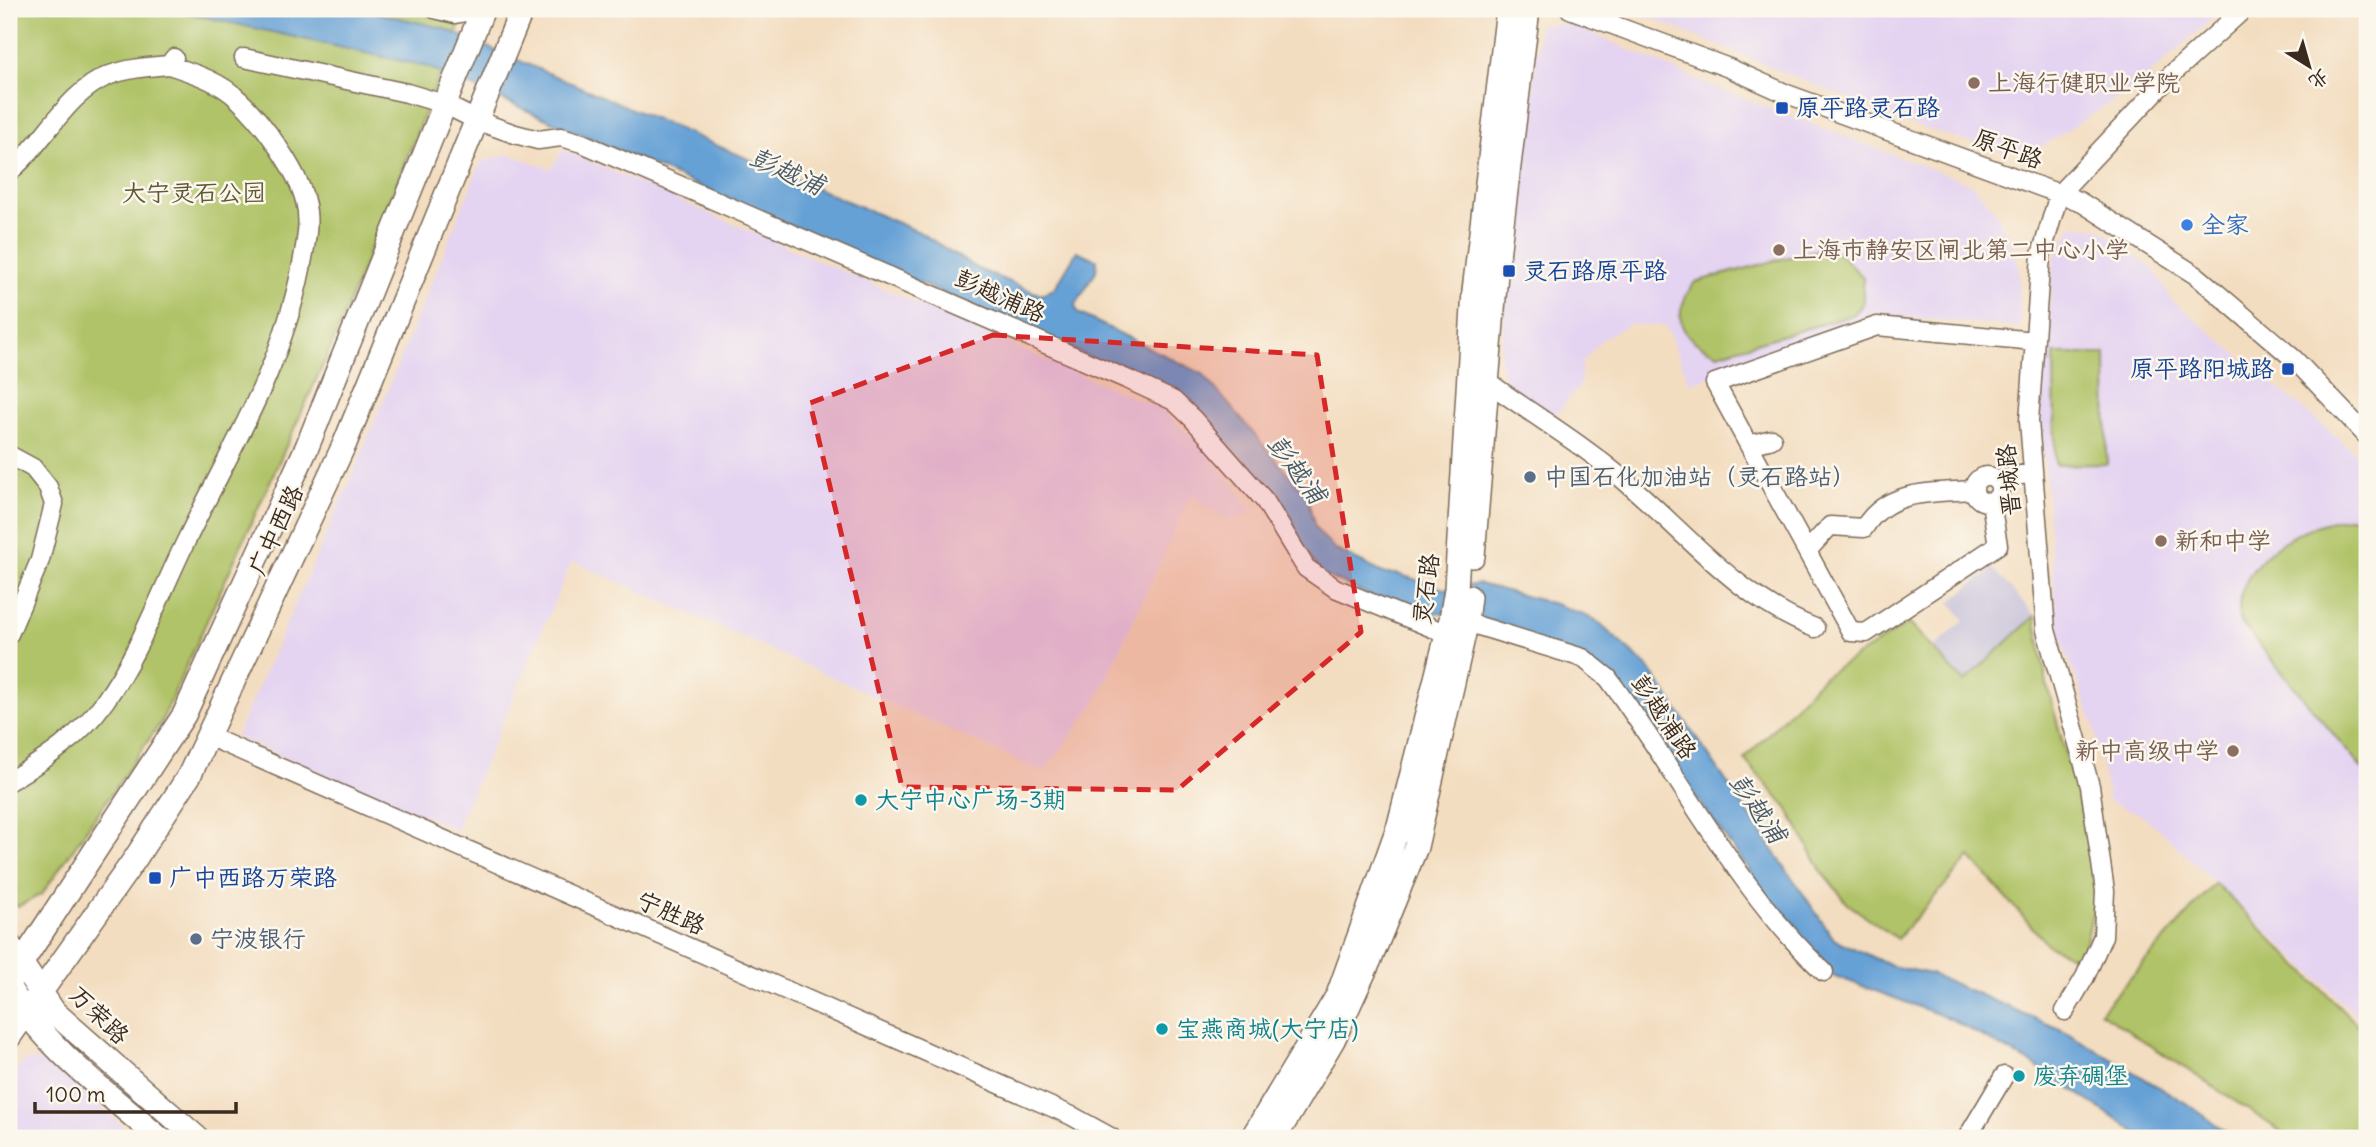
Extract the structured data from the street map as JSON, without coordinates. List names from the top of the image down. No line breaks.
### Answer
{"streets":{"main road":["广中西路","灵石路","万荣路"],"street":["原平路","彭越浦路","晋城路","宁胜路"]},"crossings":[["原平路","晋城路"],["彭越浦路","广中西路"],["彭越浦路","灵石路"],["广中西路","宁胜路"],["广中西路","万荣路"]],"water":["彭越浦"],"parks":["大宁灵石公园"],"places":{"other":["上海行健职业学院","全家","上海市静安区闸北第二中心小学","中国石化加油站（灵石路站）","新和中学","新中高级中学","大宁中心广场-3期","宁波银行","宝燕商城(大宁店)","废弃碉堡"],"transit":["原平路灵石路","灵石路原平路","原平路阳城路","广中西路万荣路"]},"scale_bar":"100 m","north":"bottom right"}
